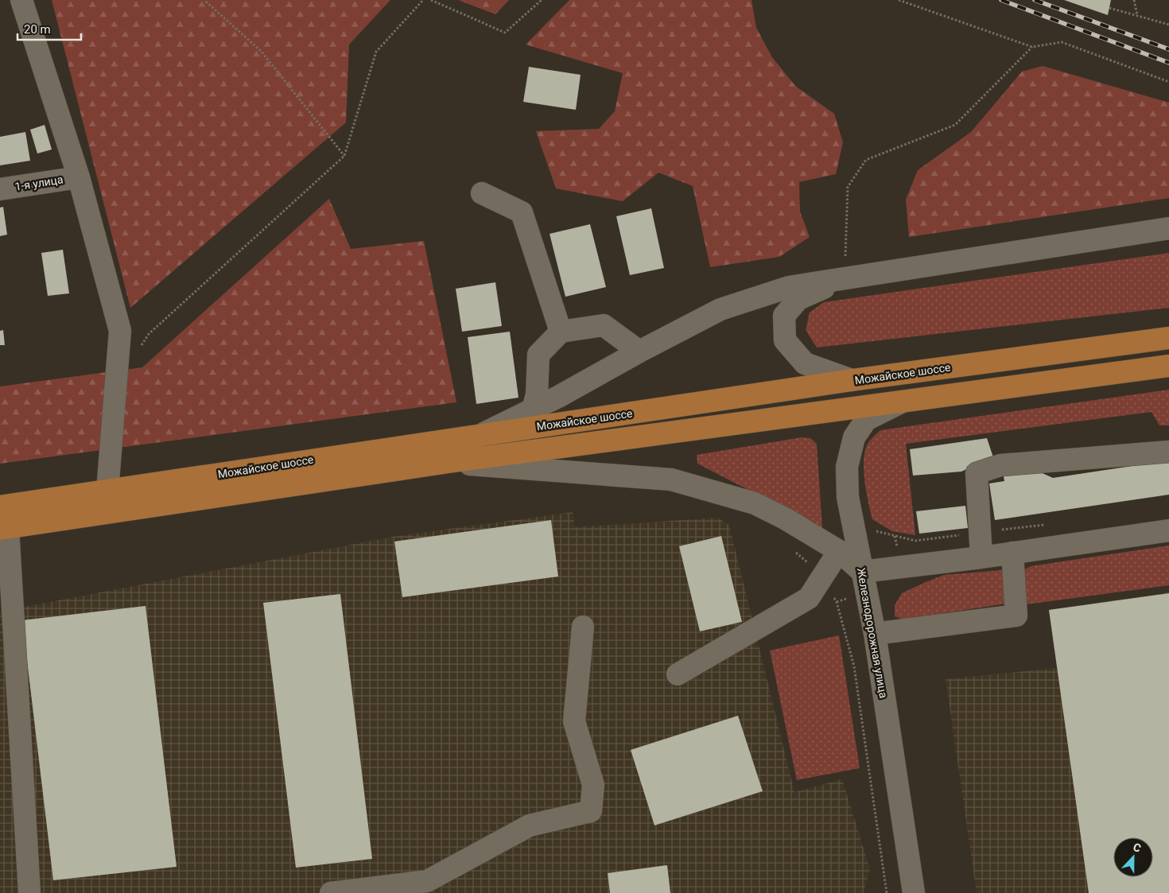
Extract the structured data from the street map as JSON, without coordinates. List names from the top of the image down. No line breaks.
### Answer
{"streets":{"main road":["Можайское шоссе"],"street":["1-я улица","Железнодорожная улица"]},"crossings":[["Можайское шоссе","Железнодорожная улица"]],"scale_bar":"20 m","north":"top"}
